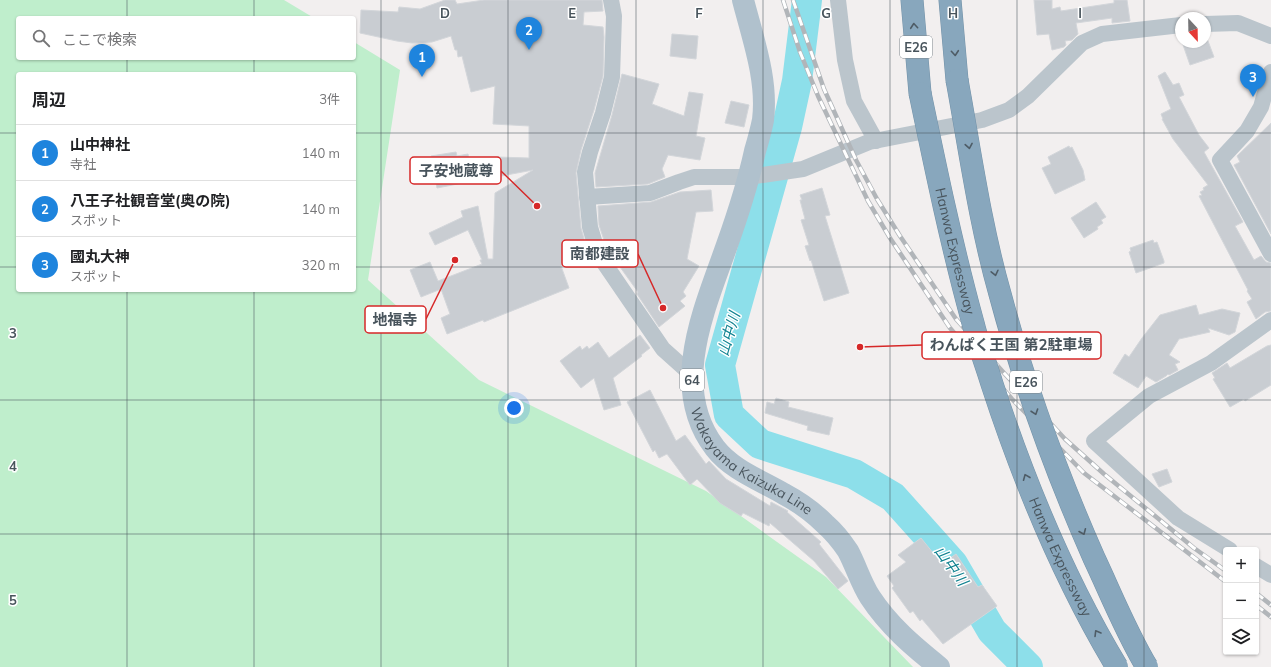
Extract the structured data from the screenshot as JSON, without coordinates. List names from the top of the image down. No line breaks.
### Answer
{"streets":{"highway":["E26","Hanwa Expressway"],"main road":["64","Wakayama Kaizuka Line"]},"water":["山中川"],"places":["子安地蔵尊","地福寺","南都建設","わんぱく王国 第2駐車場"],"north":"bottom","page":{"search":"ここで検索","pins":["2","1","3"],"heading":["周辺","3件"],"list":[{"mark":"1","name":"山中神社","note":"寺社","value":"140 m"},{"mark":"2","name":"八王子社観音堂(奥の院)","note":"スポット","value":"140 m"},{"mark":"3","name":"國丸大神","note":"スポット","value":"320 m"}],"map_buttons":["+","−"]},"grid":{"columns":["D","E","F","G","H","I"],"rows":["3","4","5"]}}
